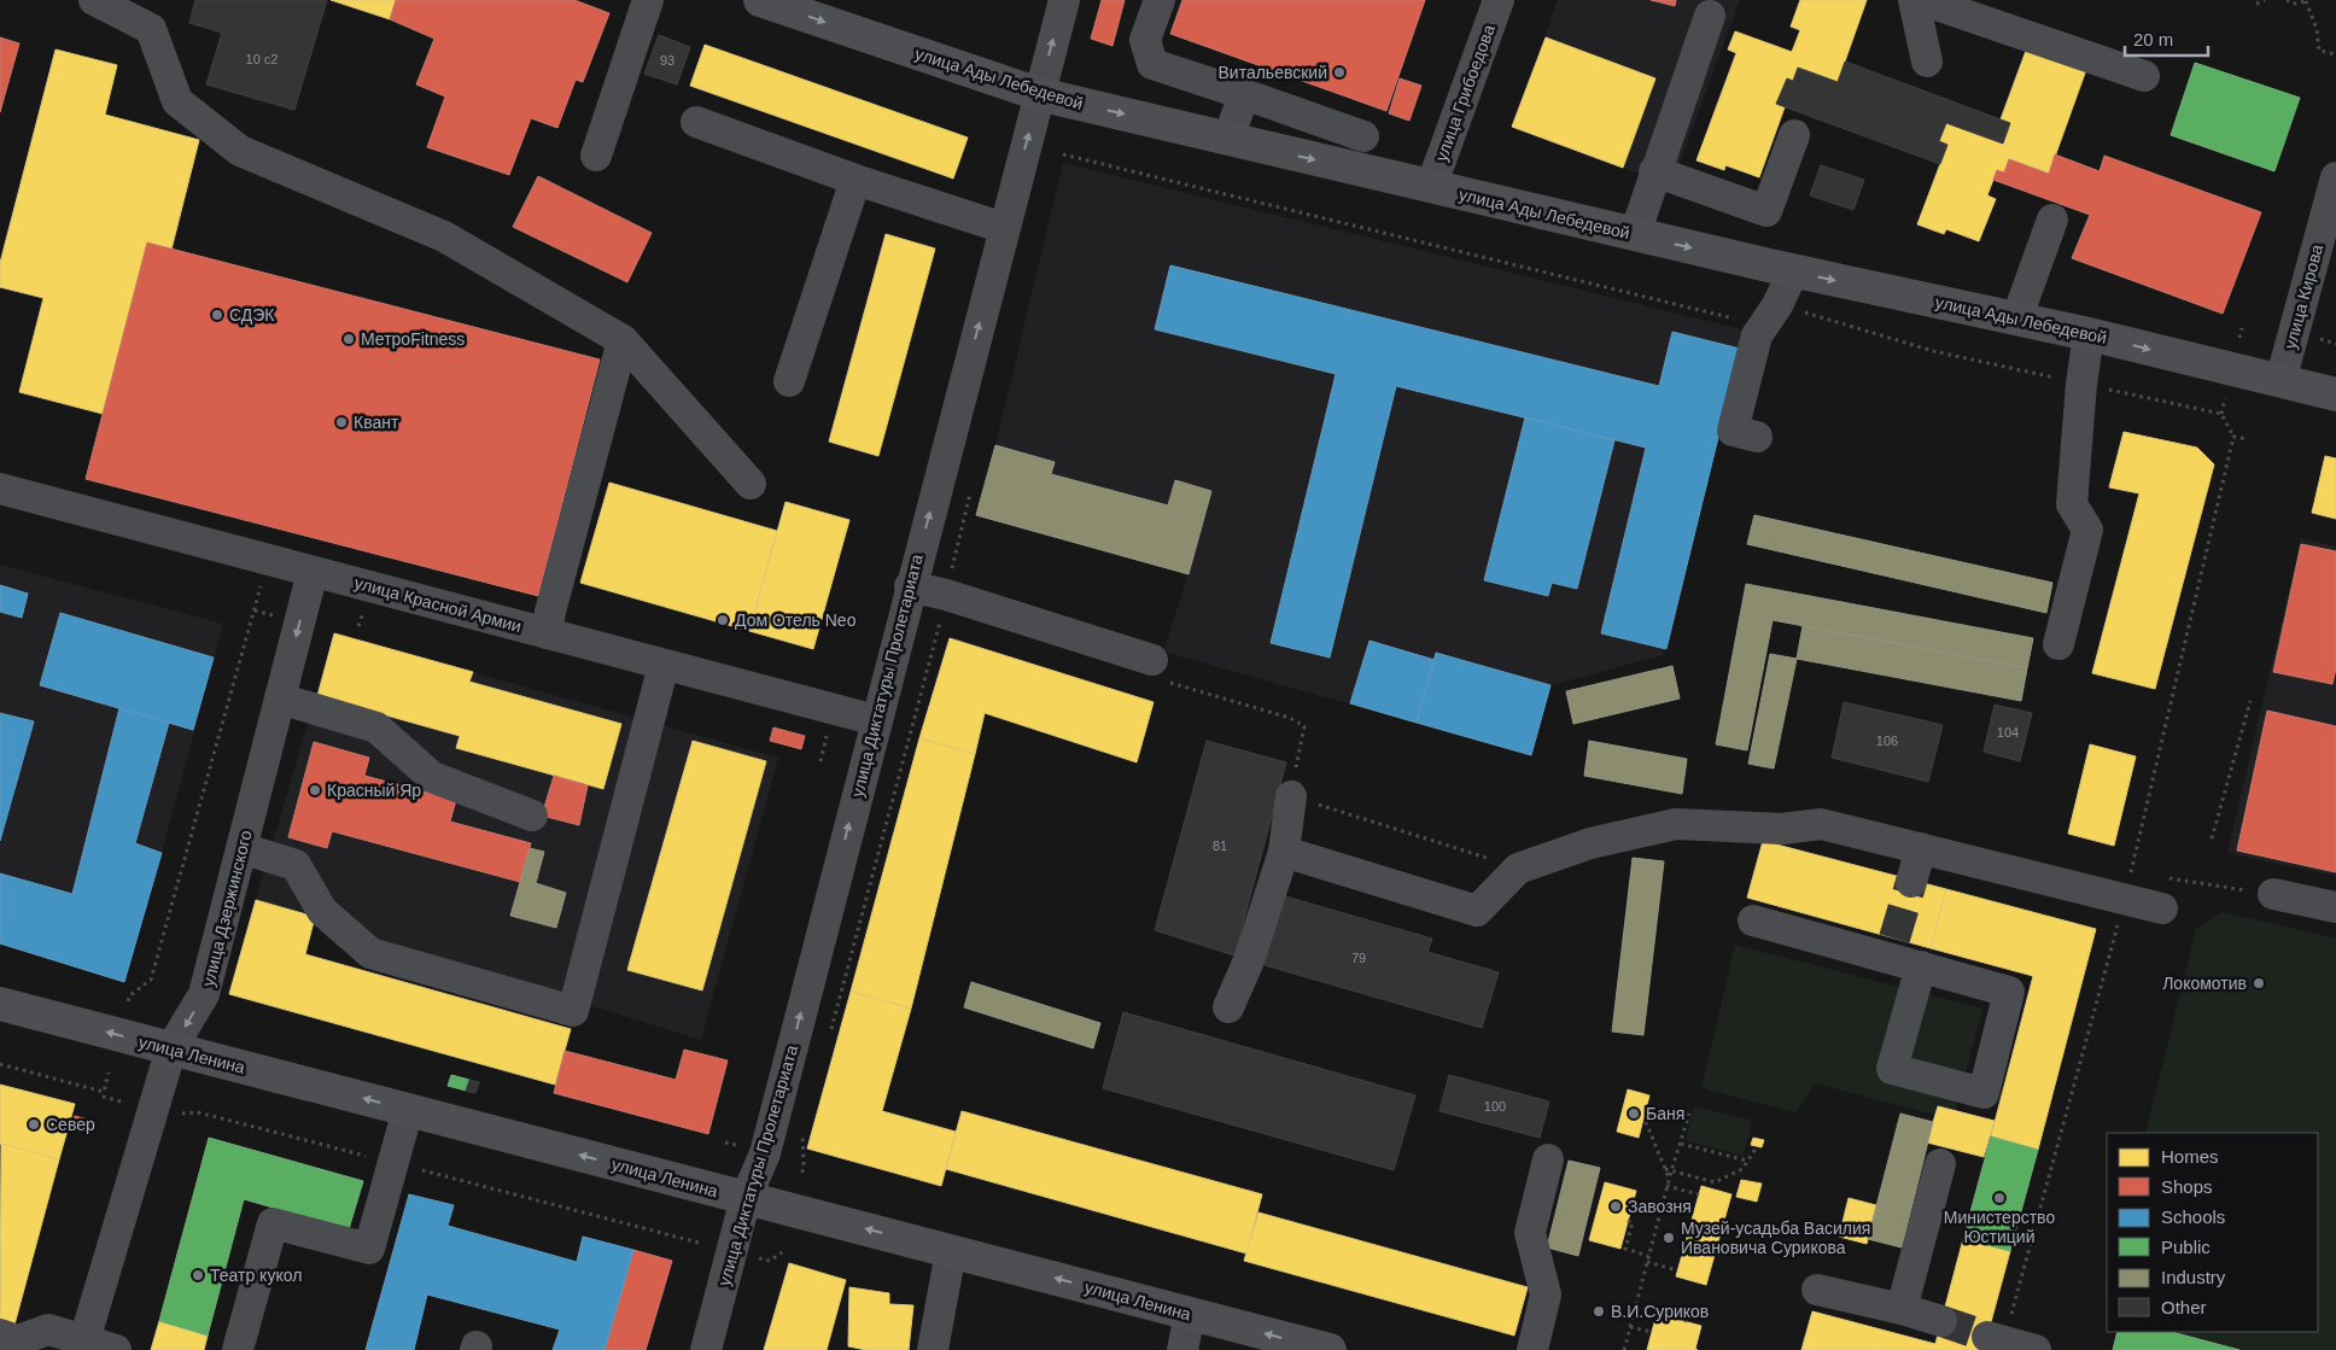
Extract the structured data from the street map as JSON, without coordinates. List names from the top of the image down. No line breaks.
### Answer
{"streets":{"main road":["улица Ады Лебедевой","улица Ленина"],"street":["улица Грибоедова","улица Кирова","улица Красной Армии","улица Диктатуры Пролетариата","улица Дзержинского"]},"crossings":[["улица Ады Лебедевой","улица Грибоедова"],["улица Ады Лебедевой","улица Кирова"],["улица Ады Лебедевой","улица Диктатуры Пролетариата"],["улица Красной Армии","улица Диктатуры Пролетариата"],["улица Красной Армии","улица Дзержинского"],["улица Диктатуры Пролетариата","улица Ленина"],["улица Дзержинского","улица Ленина"]],"one_way":["улица Ады Лебедевой","улица Диктатуры Пролетариата","улица Дзержинского","улица Ленина"],"places":["Витальевский","СДЭК","МетроFitness","Квант","Дом Отель Neo","Красный Яр","Локомотив","Баня","Север","Министерство Юстиций","Завозня","Музей-усадьба Василия Ивановича Сурикова","Театр кукол","В.И.Суриков"],"house_numbers":["10 с2","93","104","106","81","79","100"],"legend":["Homes","Shops","Schools","Public","Industry","Other"],"scale_bar":"20 m"}
